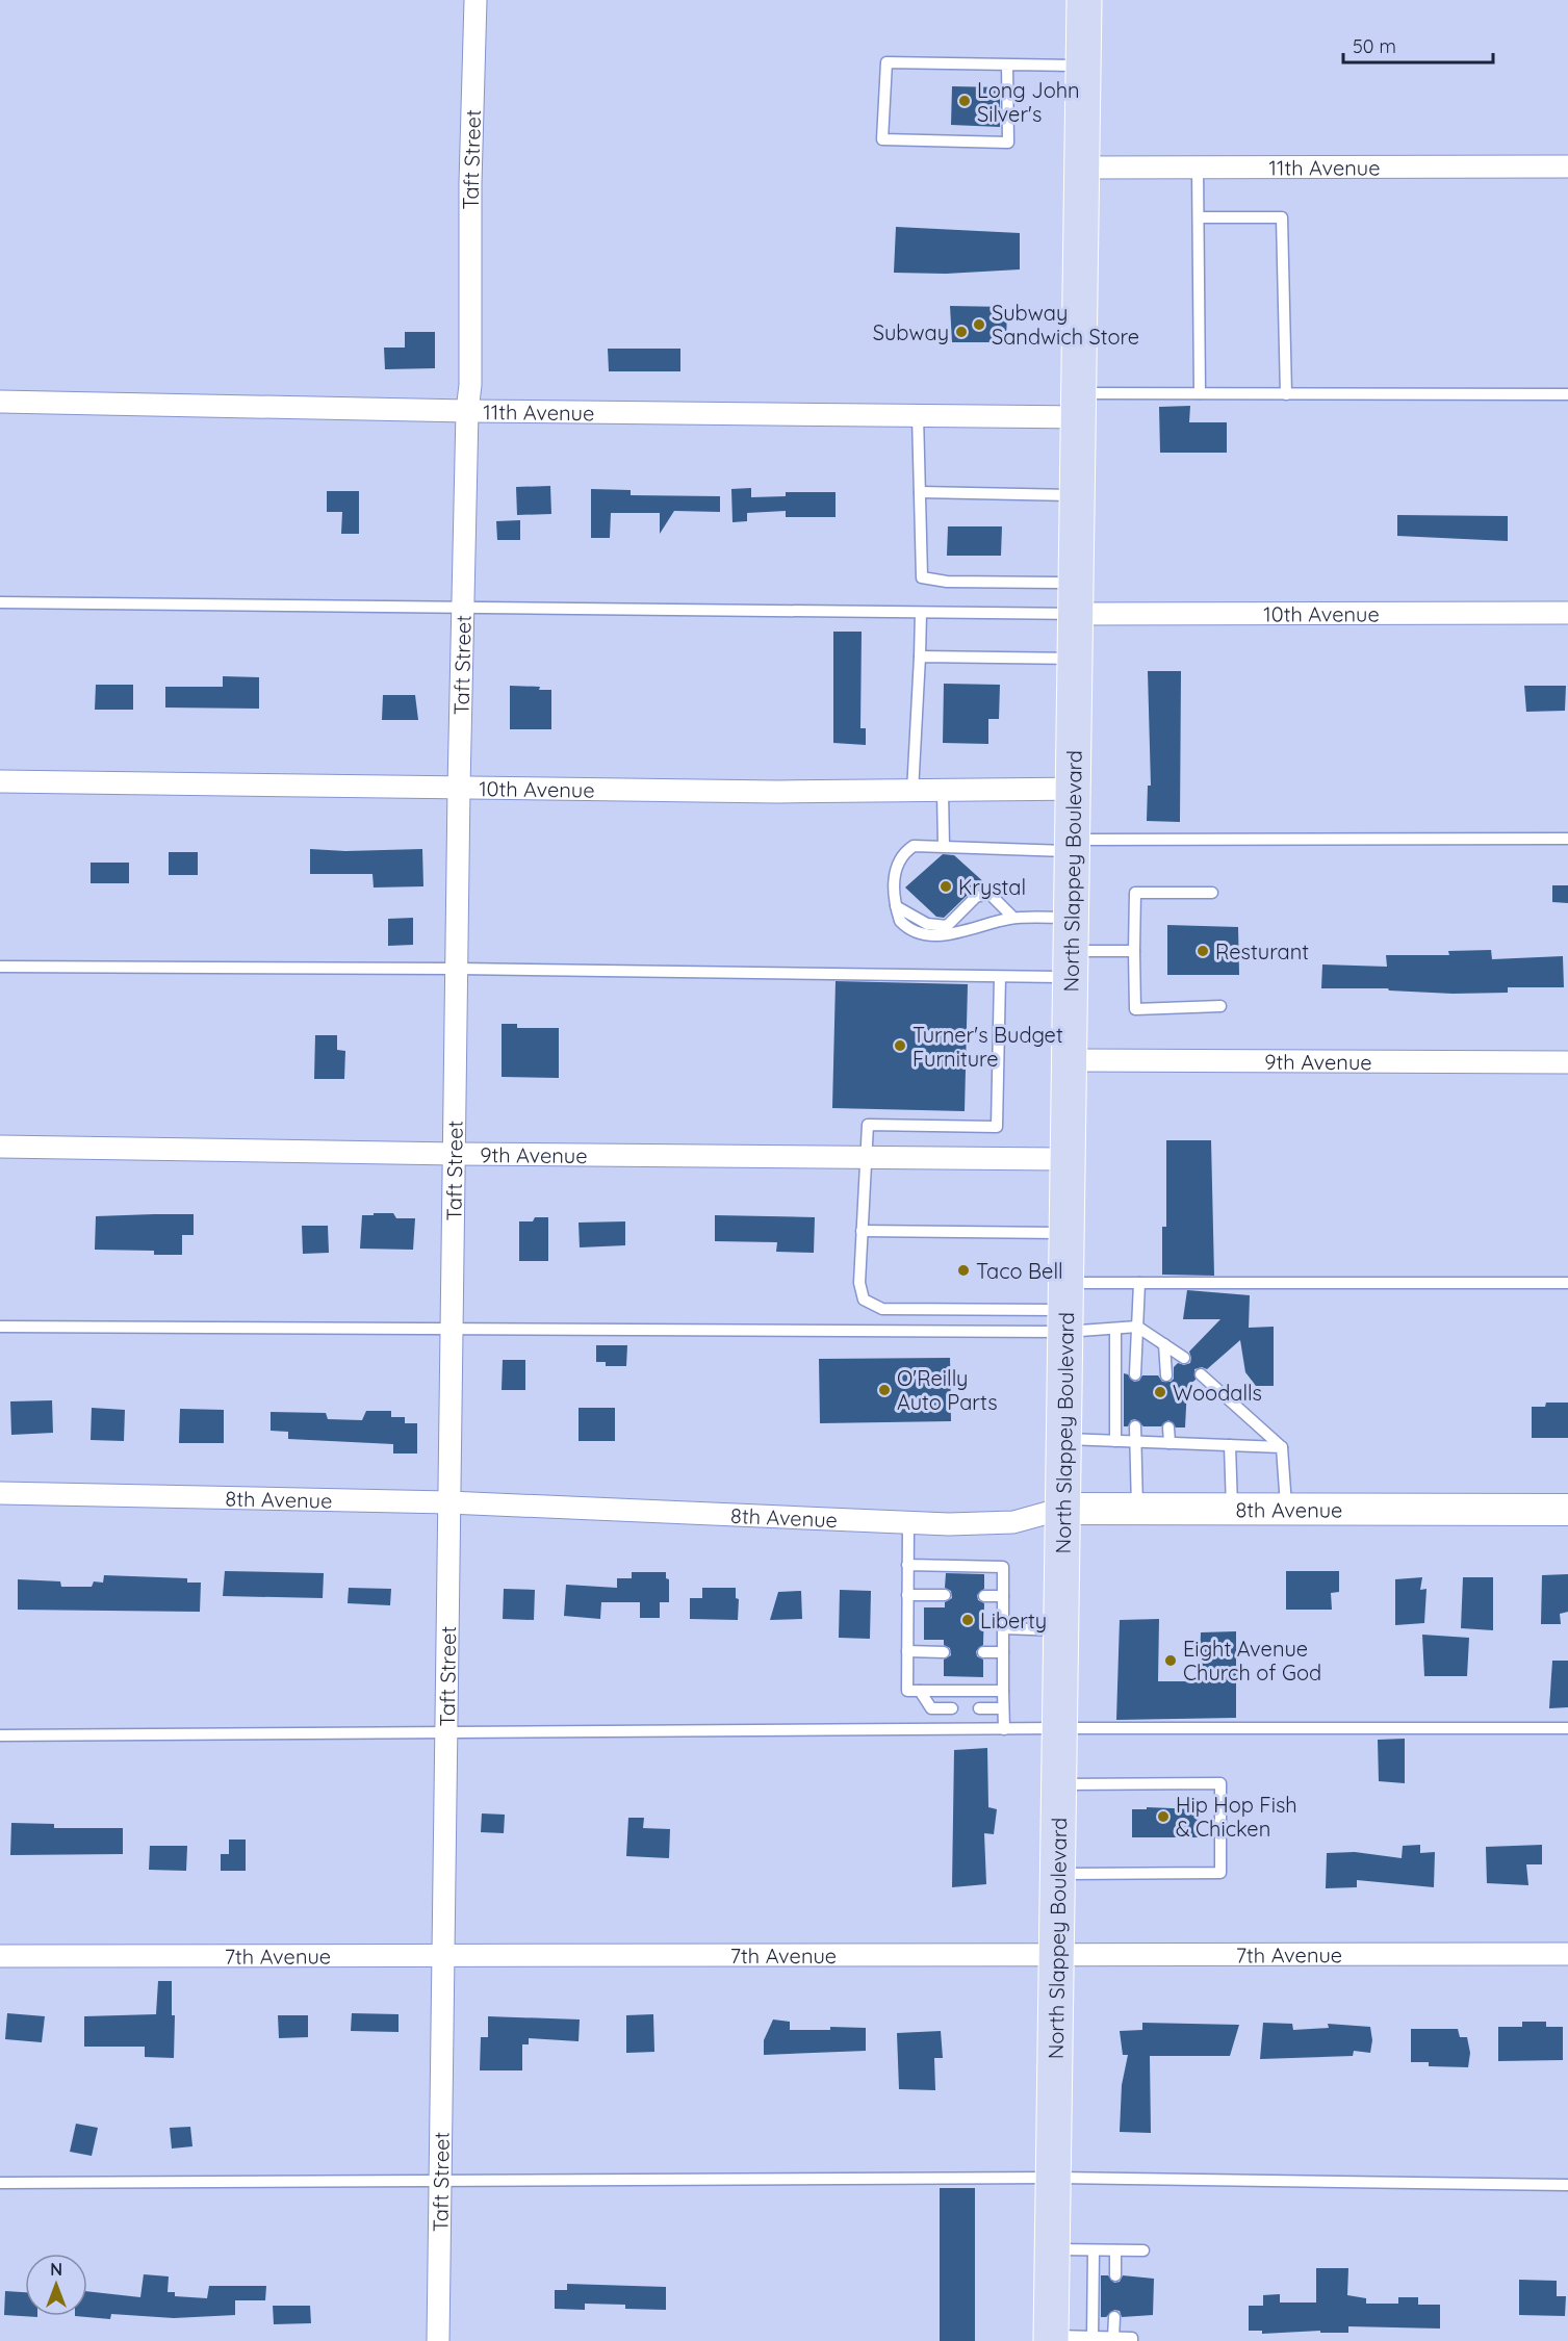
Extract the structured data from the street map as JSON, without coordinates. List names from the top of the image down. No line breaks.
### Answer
{"streets":{"main road":["North Slappey Boulevard"],"street":["Taft Street","11th Avenue","10th Avenue","9th Avenue","8th Avenue","7th Avenue"]},"crossings":[["Taft Street","11th Avenue"],["Taft Street","10th Avenue"],["Taft Street","9th Avenue"],["Taft Street","8th Avenue"],["Taft Street","7th Avenue"],["11th Avenue","North Slappey Boulevard"],["10th Avenue","North Slappey Boulevard"],["North Slappey Boulevard","9th Avenue"],["North Slappey Boulevard","8th Avenue"],["North Slappey Boulevard","7th Avenue"]],"places":["Long John Silver's","Subway Sandwich Store","Subway","Krystal","Resturant","Turner's Budget Furniture","Taco Bell","O'Reilly Auto Parts","Woodalls","Liberty","Eight Avenue Church of God","Hip Hop Fish & Chicken"],"scale_bar":"50 m","north":"top"}
